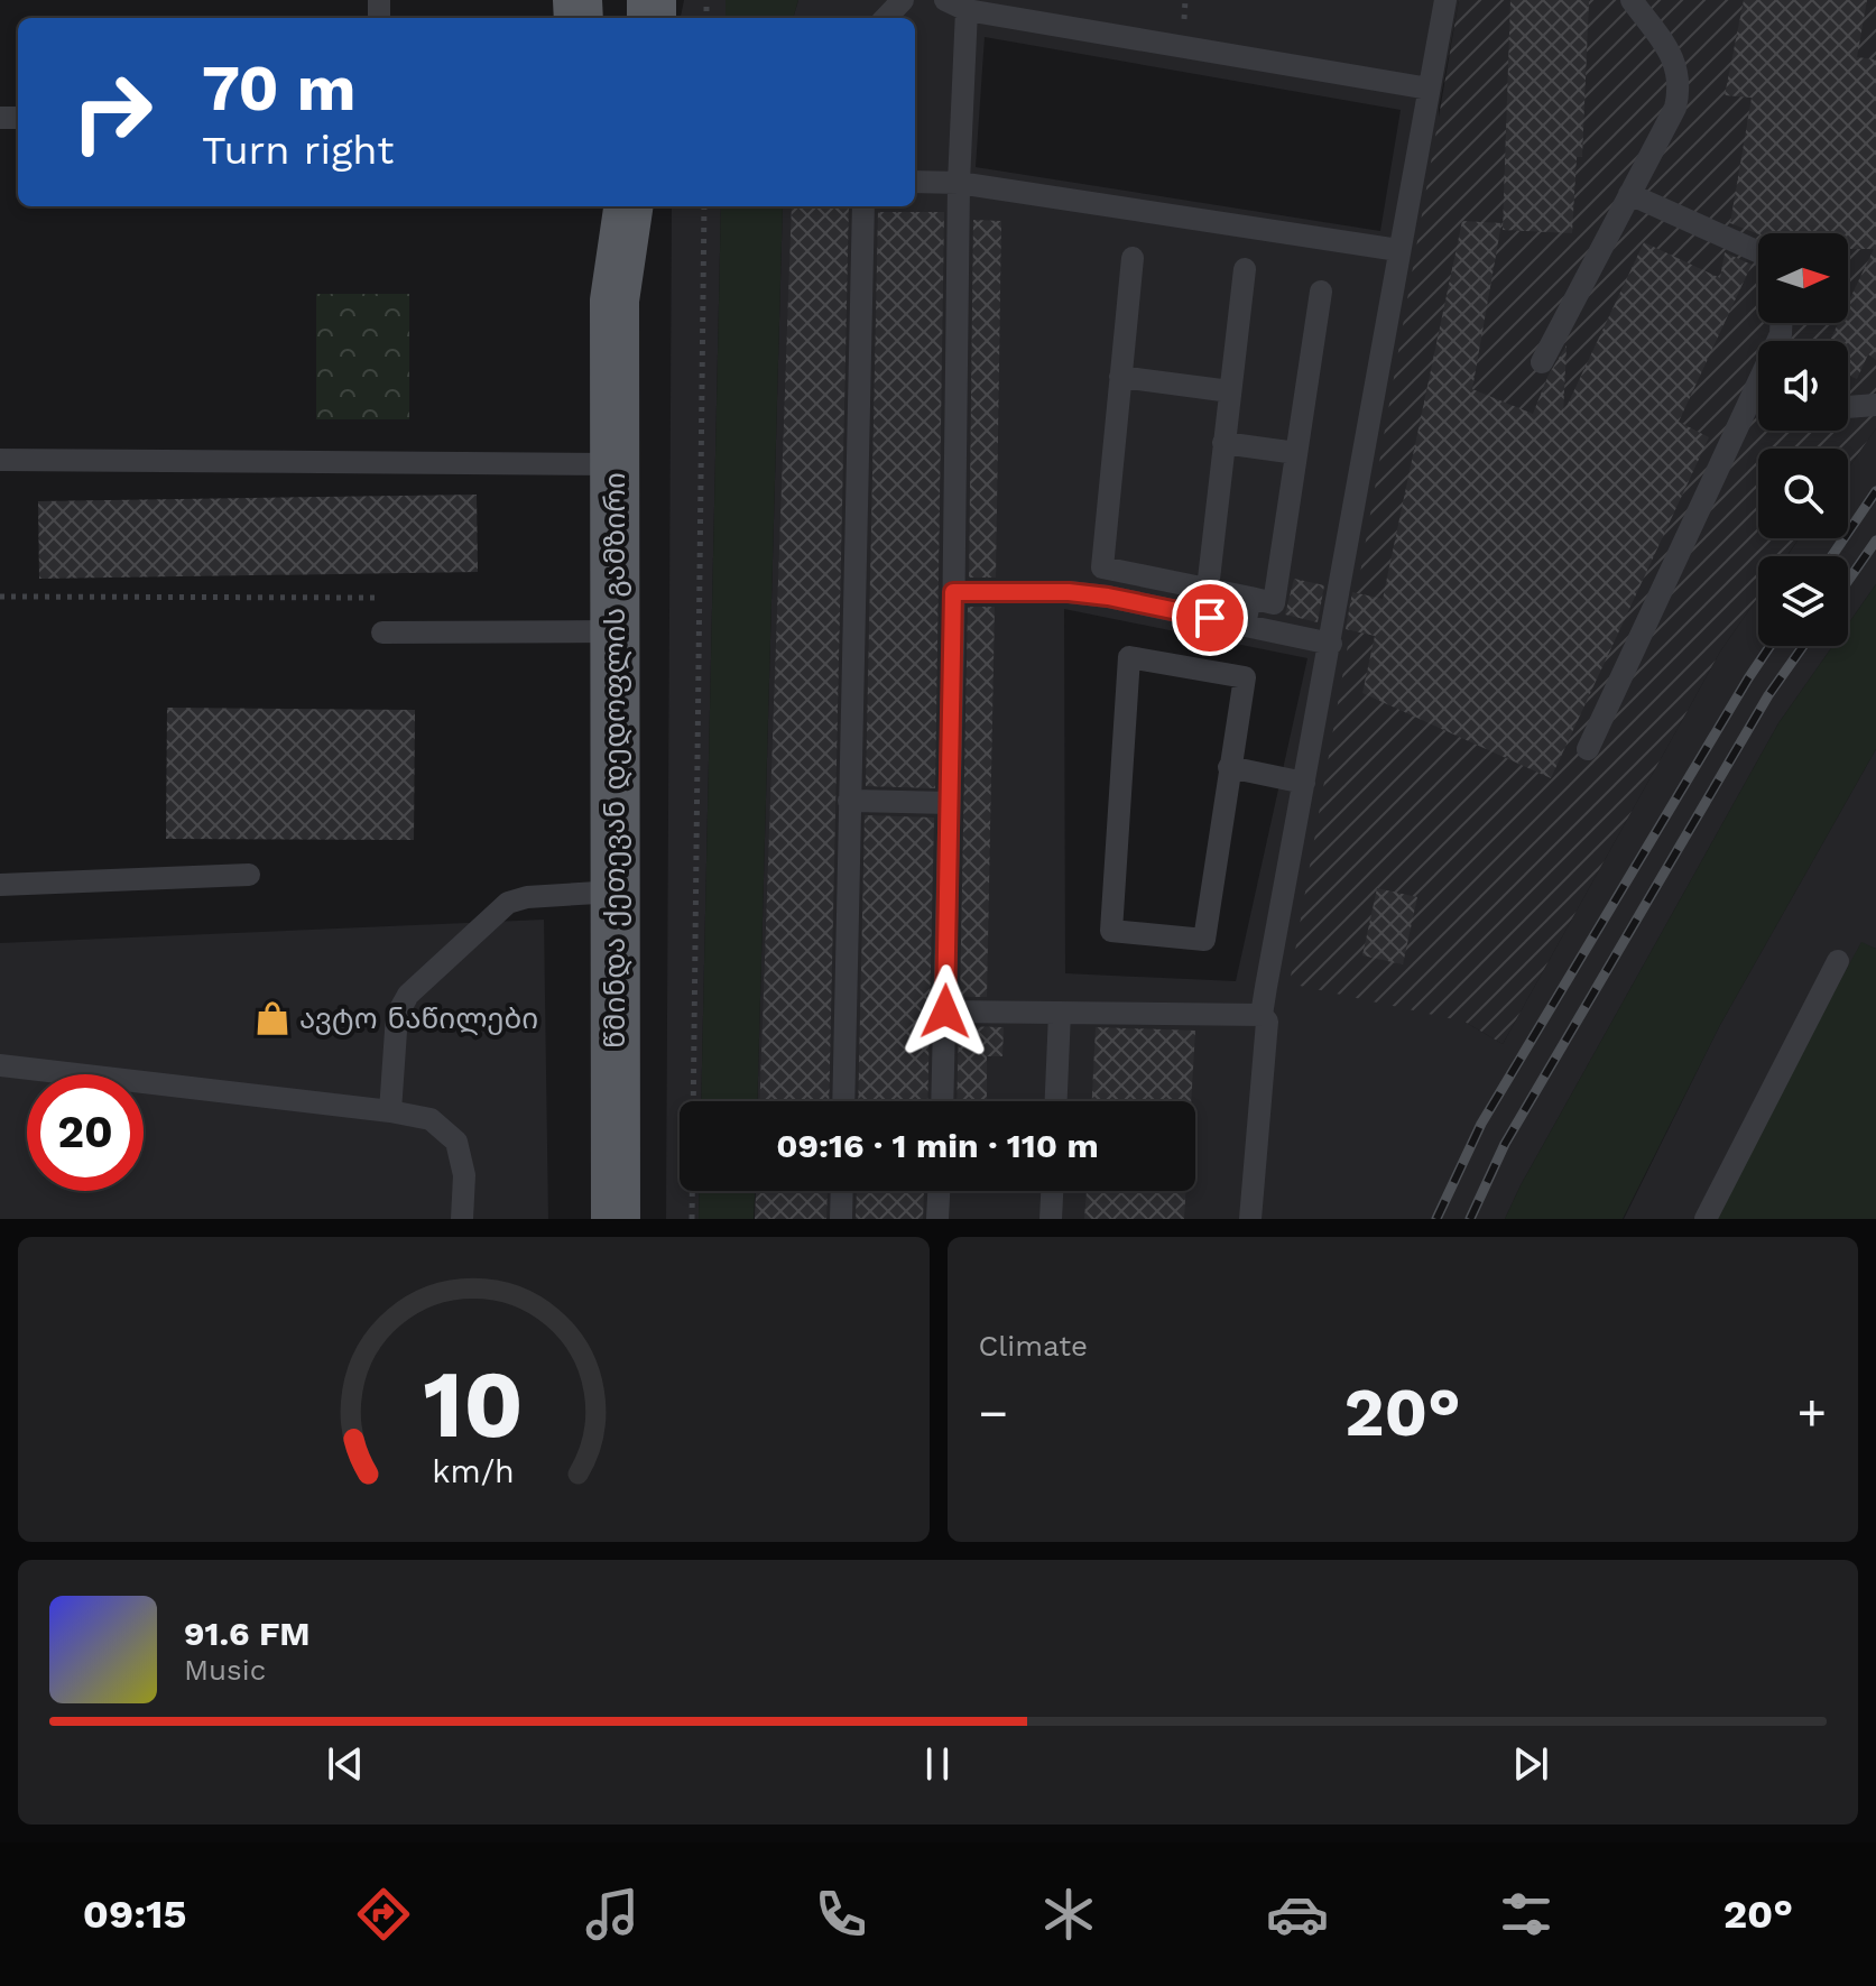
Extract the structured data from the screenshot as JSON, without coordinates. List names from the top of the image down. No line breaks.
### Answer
{"streets":{"main road":["წმინდა ქეთევან დედოფლის გამზირი"]},"places":{"shop":["ავტო ნაწილები"]},"north":"right","page":{"turn":["70 m","Turn right"],"limit":"20","trip":"09:16 · 1 min · 110 m","tile":"Climate","heat":["−","20°","+"],"song":["91.6 FM","Music"],"tabs":["09:15","20°"],"gauge":["10","km/h"]}}
